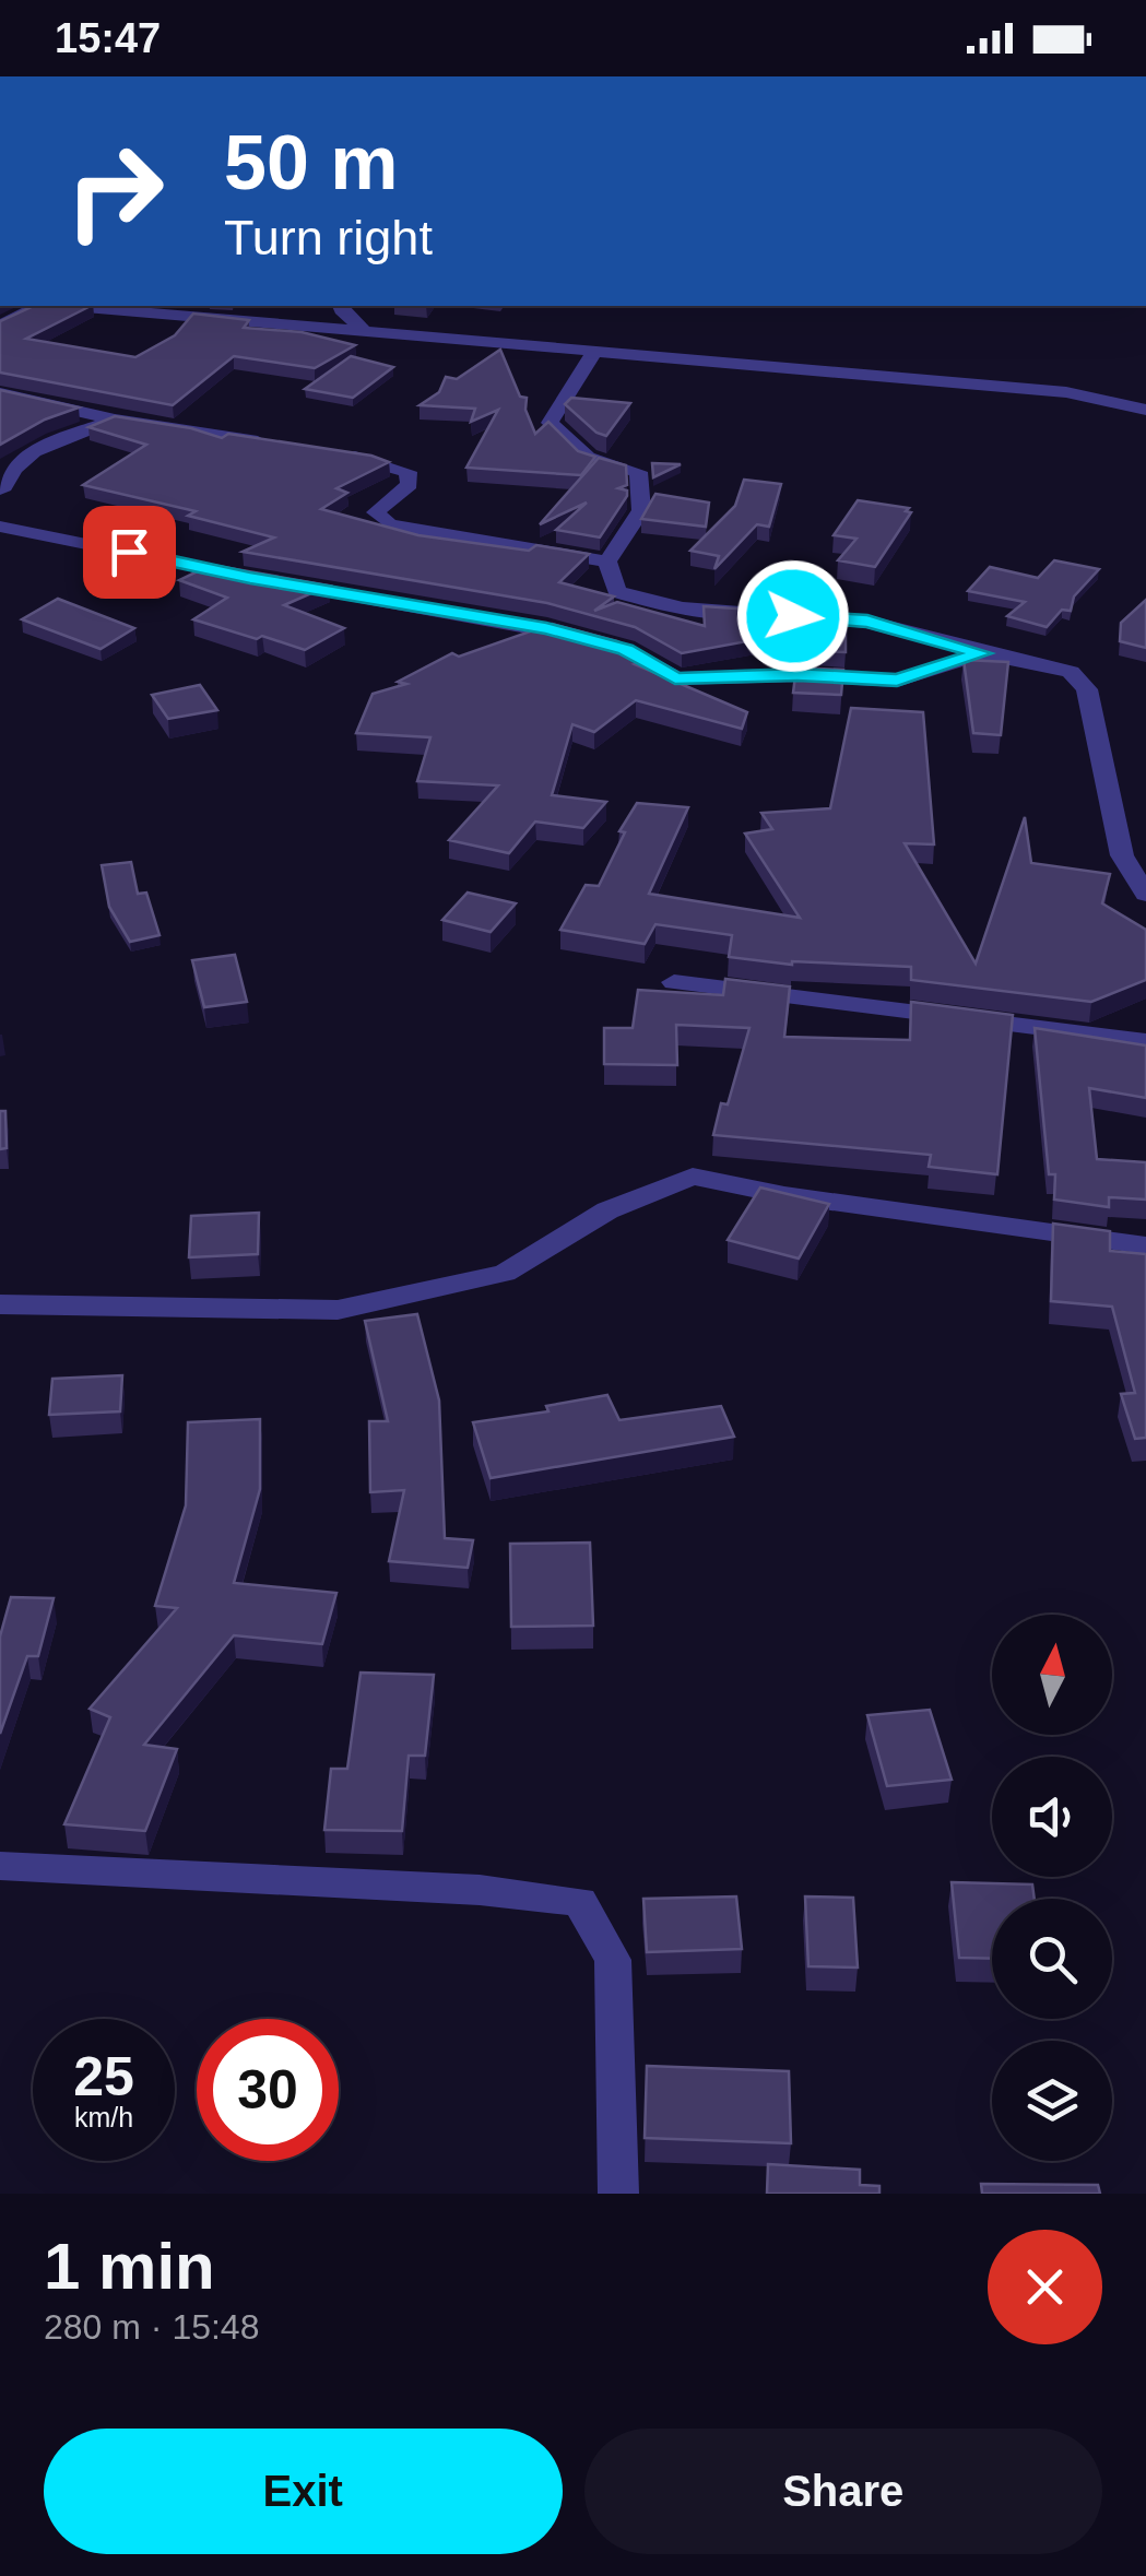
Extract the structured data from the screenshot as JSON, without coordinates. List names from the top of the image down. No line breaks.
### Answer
{"north":"top","page":{"status":"15:47","turn":["50 m","Turn right"],"speed":"25 km/h","limit":"30","heading":["1 min","280 m · 15:48"],"buttons":["Exit","Share"]}}
